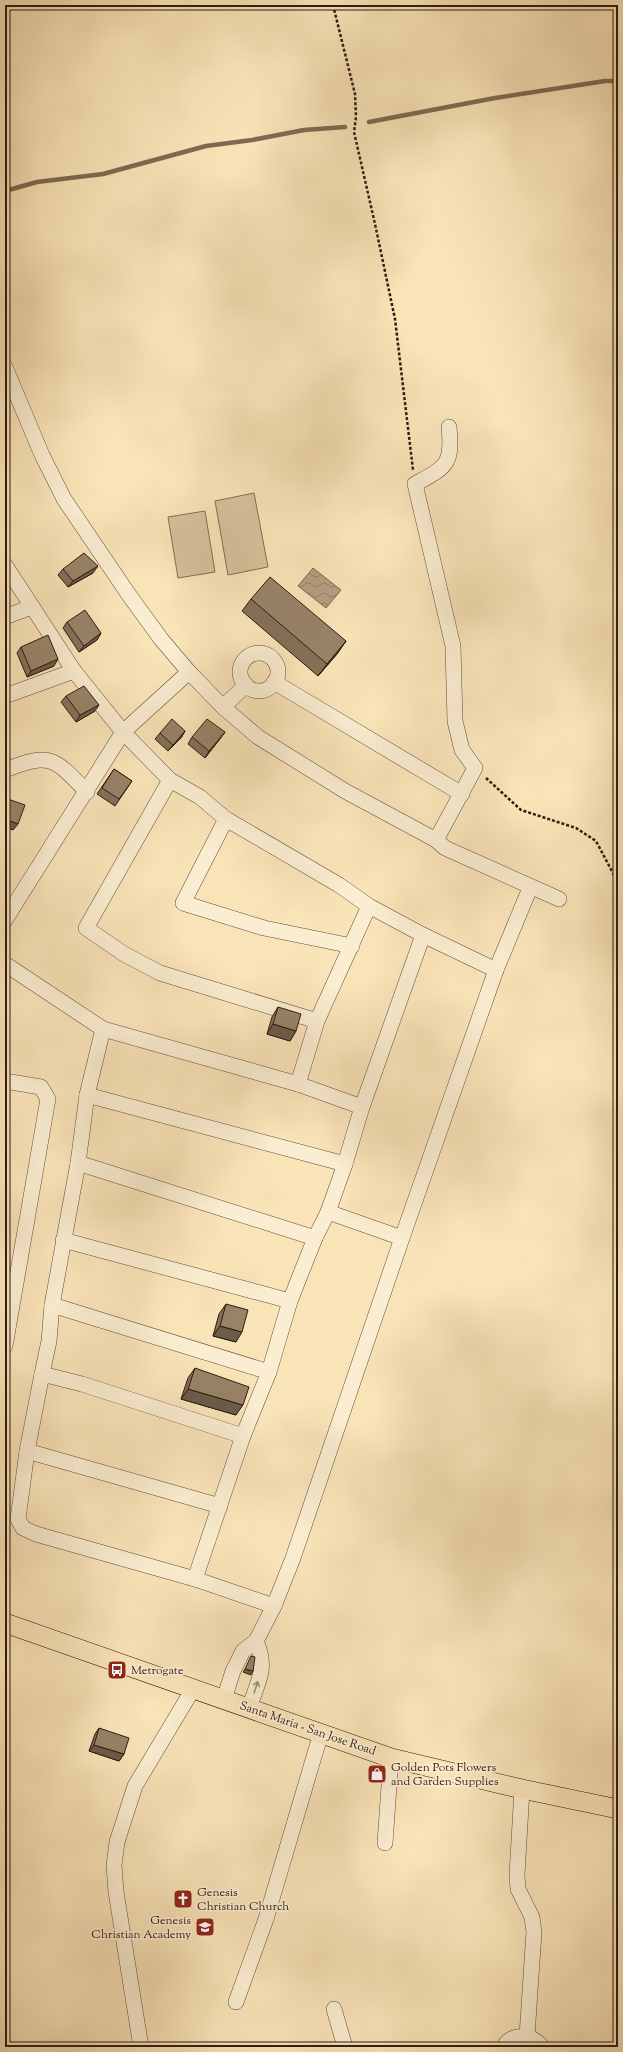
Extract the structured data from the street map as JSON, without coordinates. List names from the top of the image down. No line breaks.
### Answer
{"streets":{"main road":["Santa Maria - San Jose Road"]},"places":{"bus stop":["Metrogate"],"shop":["Golden Pots Flowers and Garden Supplies"],"church":["Genesis Christian Church"],"school or university":["Genesis Christian Academy"]}}
